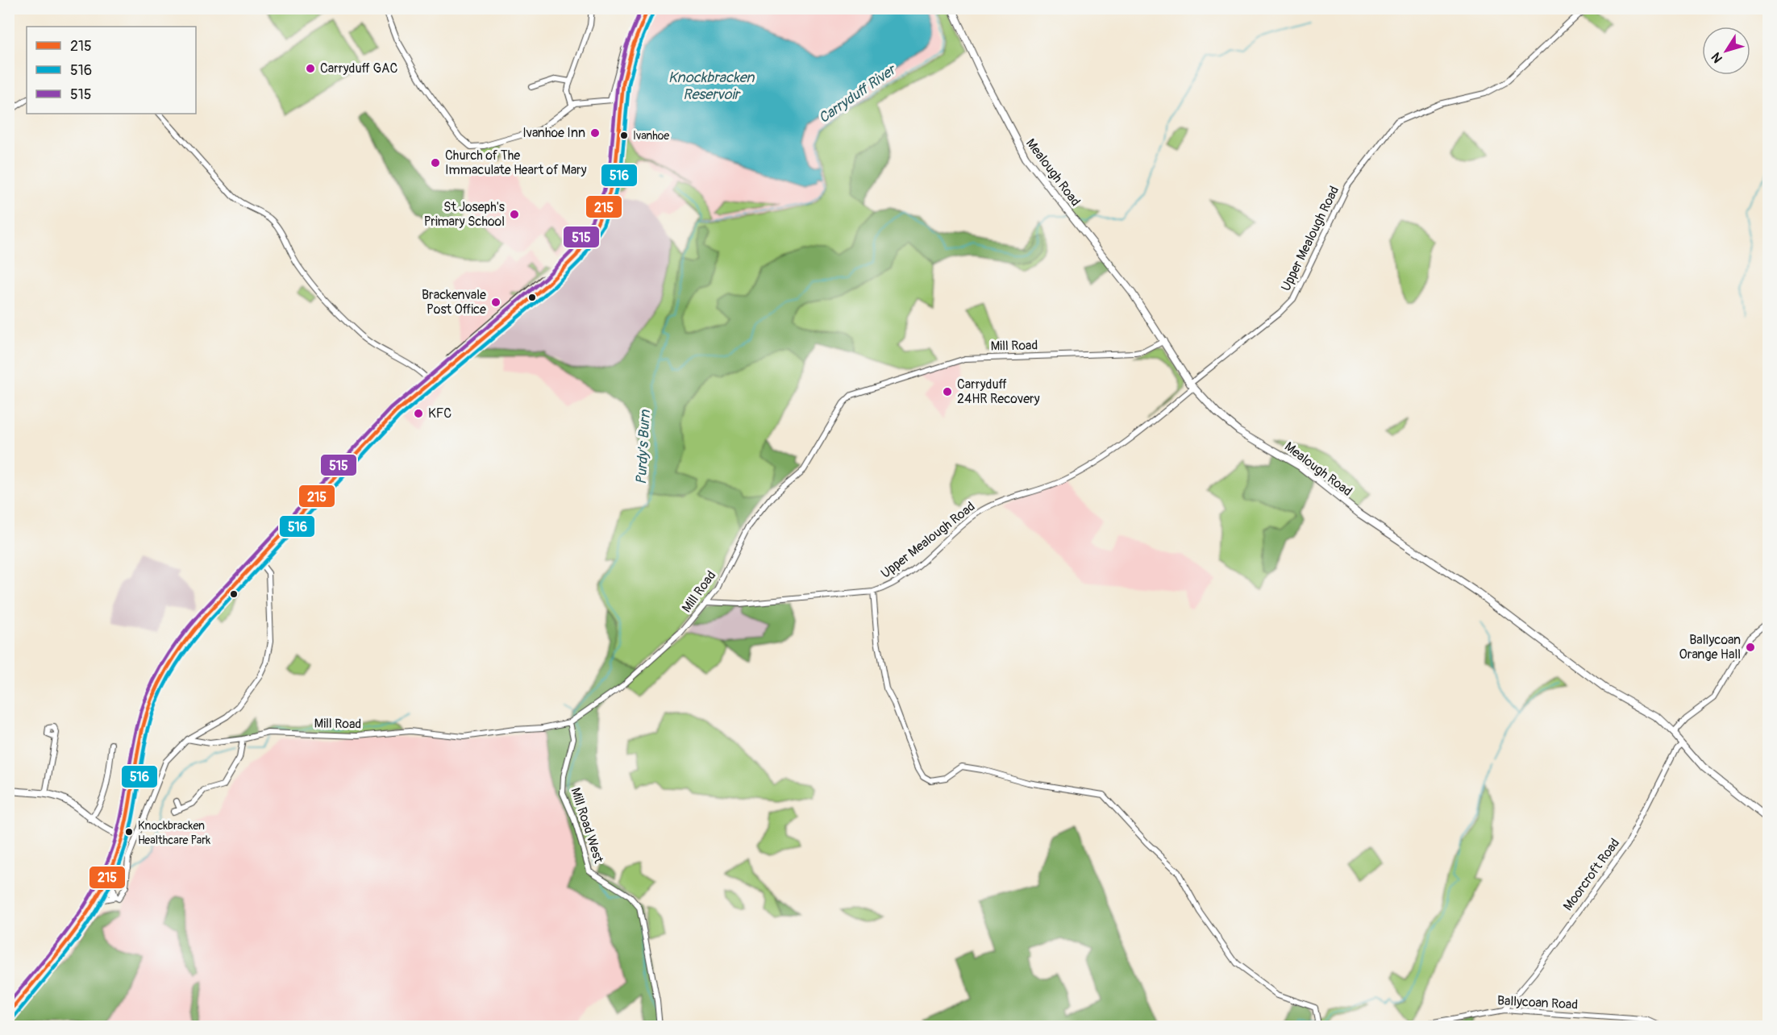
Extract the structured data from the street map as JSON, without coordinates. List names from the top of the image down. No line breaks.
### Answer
{"streets":{"street":["Mealough Road","Upper Mealough Road","Mill Road","Mill Road West","Moorcroft Road","Ballycoan Road"]},"crossings":[["Mealough Road","Upper Mealough Road"],["Mealough Road","Mill Road"],["Mealough Road","Moorcroft Road"],["Upper Mealough Road","Mill Road"],["Mill Road","Mill Road West"],["Moorcroft Road","Ballycoan Road"]],"water":["Knockbracken Reservoir","Carryduff River","Purdy's Burn"],"places":["Carryduff GAC","Ivanhoe Inn","Ivanhoe","Church of The Immaculate Heart of Mary","St Joseph's Primary School","Brackenvale Post Office","Carryduff 24HR Recovery","KFC","Ballycoan Orange Hall","Knockbracken Healthcare Park"],"lines":["transit line 215","transit line 515","transit line 516"],"legend":["215","516","515"],"north":"bottom left"}
